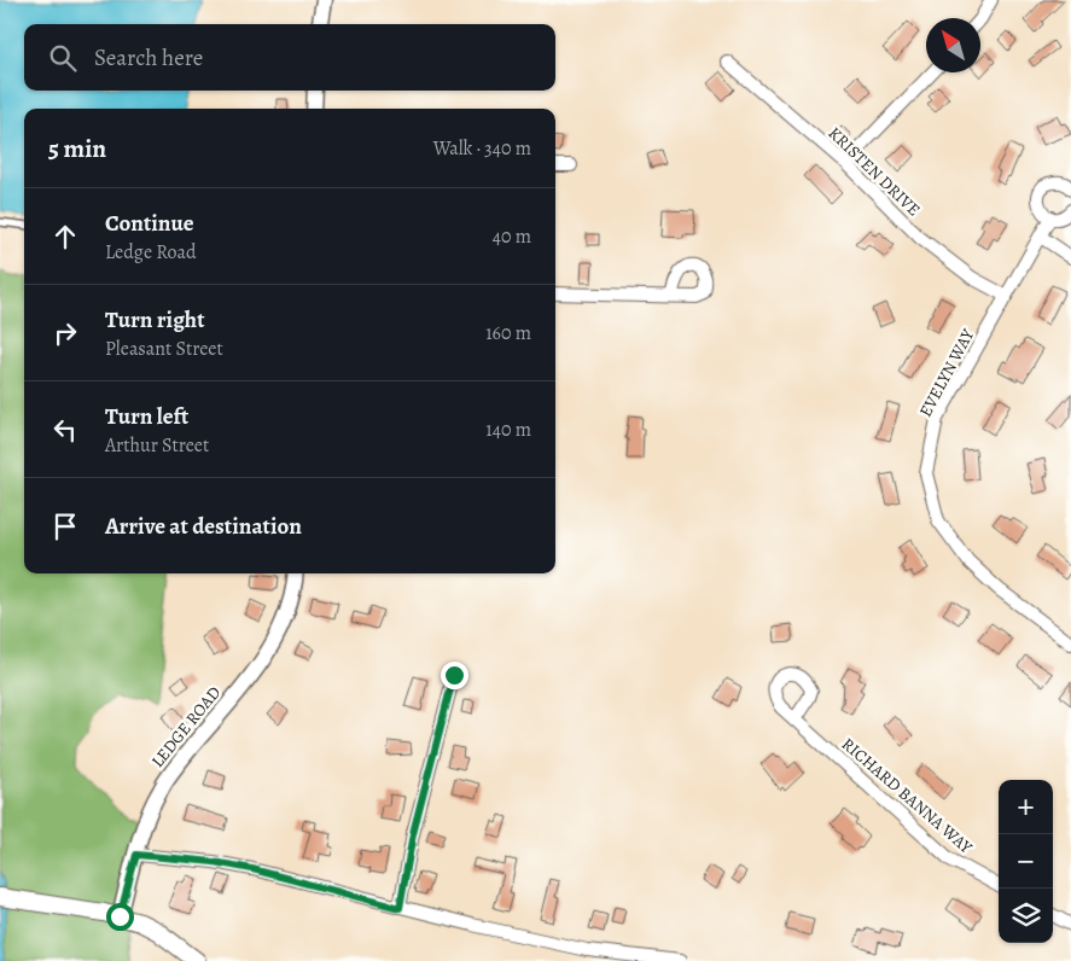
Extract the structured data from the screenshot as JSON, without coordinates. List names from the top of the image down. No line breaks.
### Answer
{"streets":{"street":["KRISTEN DRIVE","EVELYN WAY","LEDGE ROAD","RICHARD BANNA WAY"]},"crossings":[["KRISTEN DRIVE","EVELYN WAY"]],"north":"top left","page":{"search":"Search here","heading":["5 min","Walk · 340 m"],"list":[["Continue","Ledge Road","40 m"],["Turn right","Pleasant Street","160 m"],["Turn left","Arthur Street","140 m"],"Arrive at destination"],"map_buttons":["+","−"]}}
